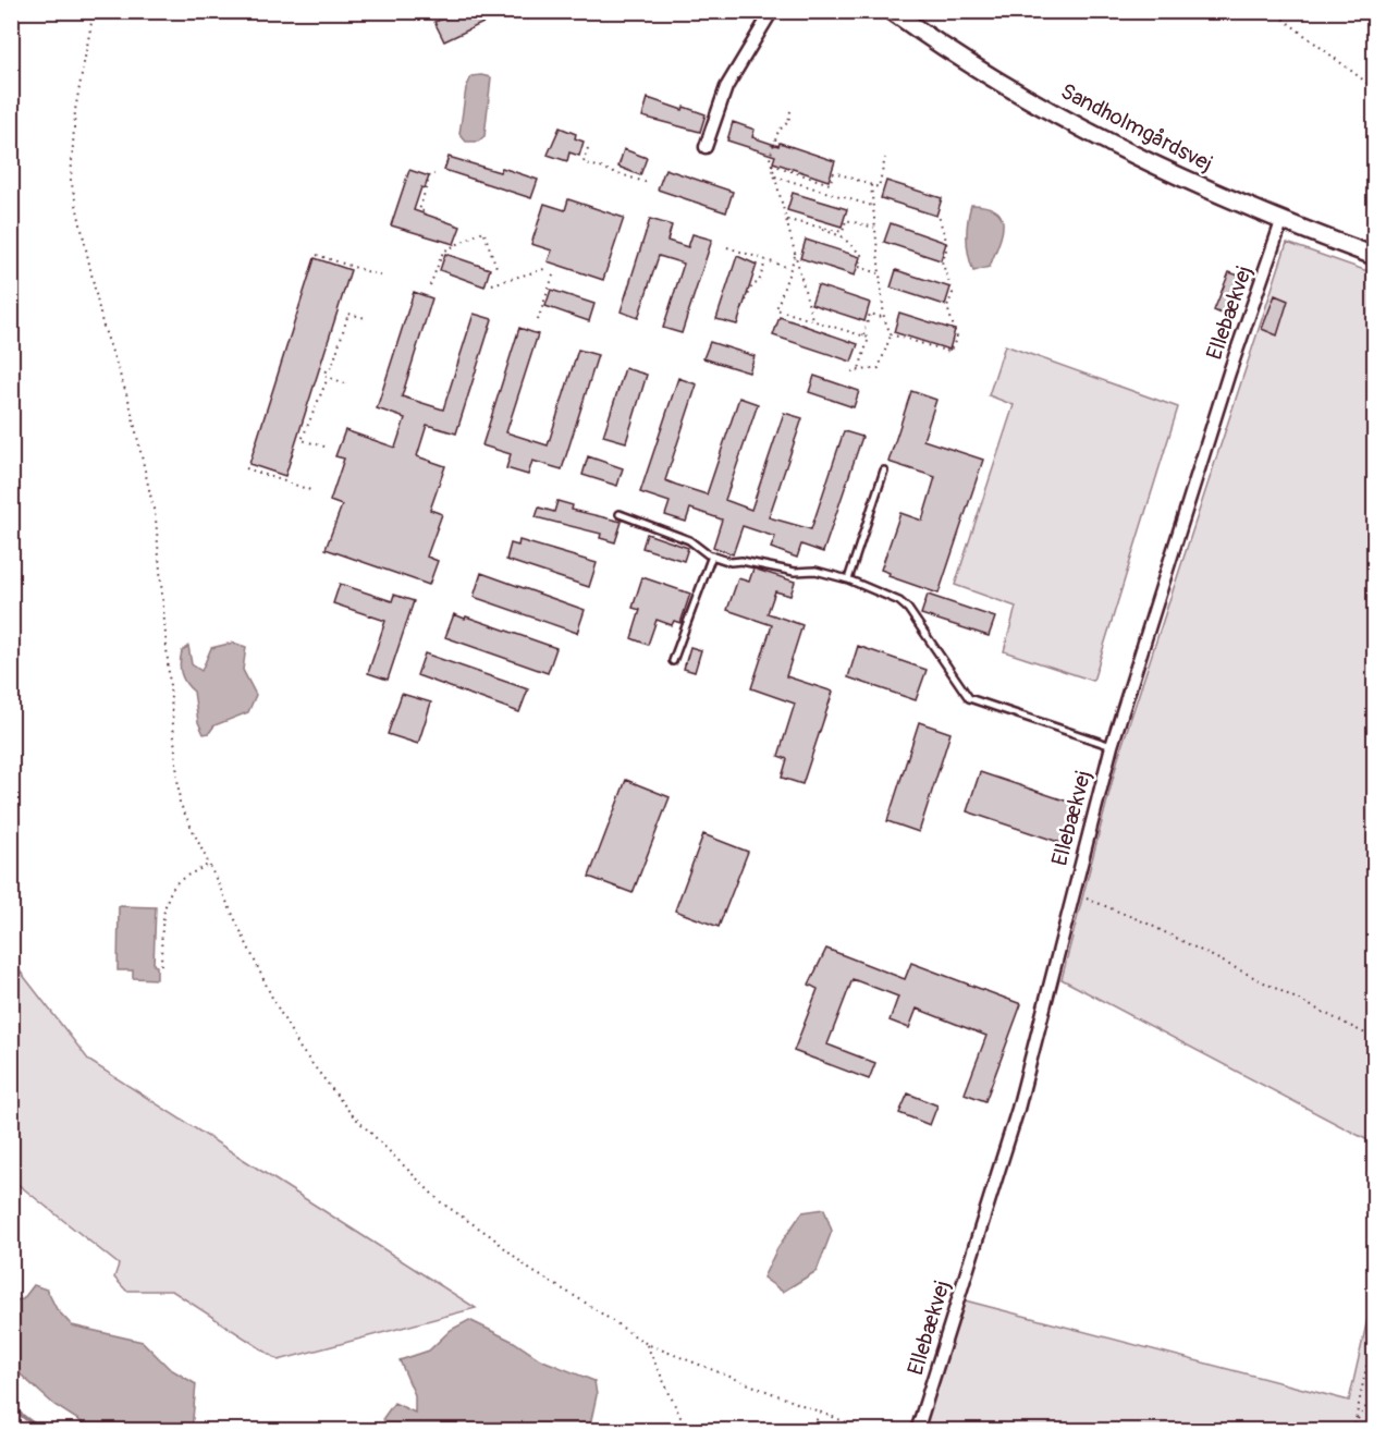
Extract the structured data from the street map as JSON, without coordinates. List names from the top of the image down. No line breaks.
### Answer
{"streets":{"street":["Sandholmgårdsvej","Ellebækvej"]},"crossings":[["Sandholmgårdsvej","Ellebækvej"]]}
